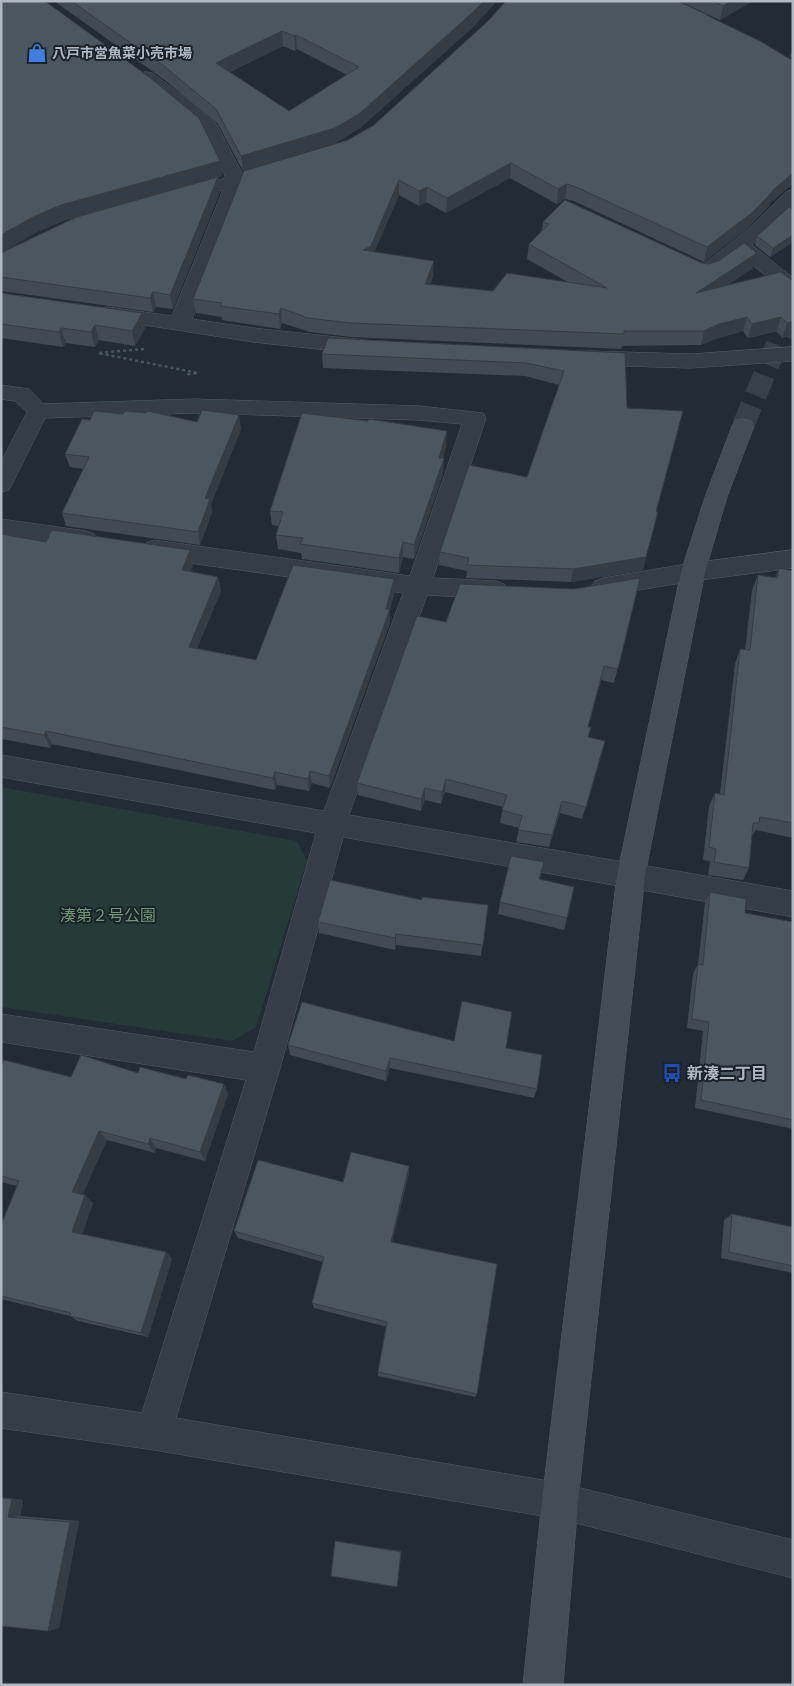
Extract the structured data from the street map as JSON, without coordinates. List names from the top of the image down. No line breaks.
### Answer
{"parks":["湊第２号公園"],"places":{"shop":["八戸市営魚菜小売市場"],"bus stop":["新湊二丁目"]}}
